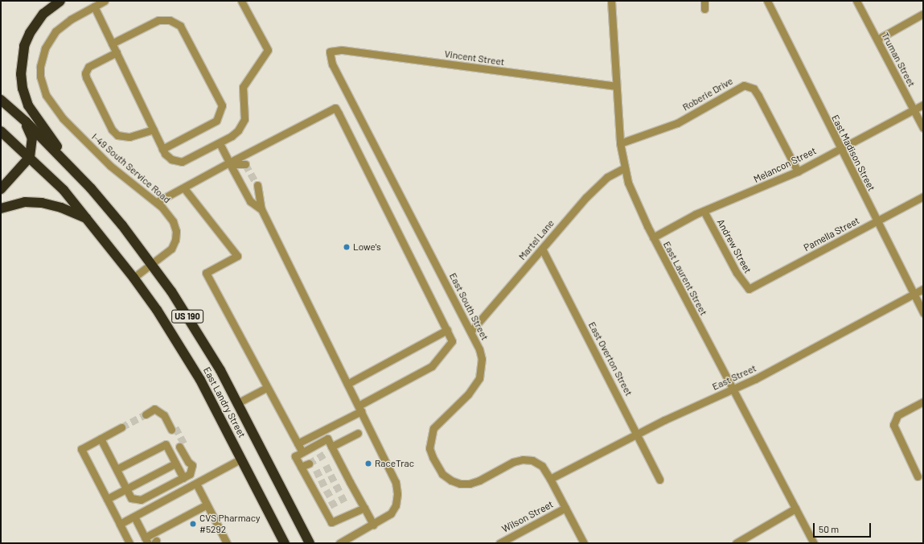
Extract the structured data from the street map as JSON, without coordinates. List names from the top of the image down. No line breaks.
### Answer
{"streets":{"highway":["US 190","East Landry Street"],"street":["Vincent Street","Truman Street","Roberie Drive","East Madison Street","Melancon Street","I-49 South Service Road","Pamella Street","Martel Lane","Andrew Street","East Laurent Street","East South Street","East Overton Street","East Street","Wilson Street"]},"crossings":[["Vincent Street","East Laurent Street"],["Vincent Street","East South Street"],["Truman Street","Melancon Street"],["Roberie Drive","Melancon Street"],["Roberie Drive","East Laurent Street"],["East Madison Street","Melancon Street"],["East Madison Street","Pamella Street"],["East Madison Street","East Street"],["Melancon Street","Andrew Street"],["Melancon Street","East Laurent Street"],["I-49 South Service Road","US 190"],["I-49 South Service Road","East Landry Street"],["Pamella Street","Andrew Street"],["Martel Lane","East Laurent Street"],["Martel Lane","East South Street"],["Martel Lane","East Overton Street"],["East Laurent Street","East Street"],["East South Street","East Street"],["East South Street","Wilson Street"],["US 190","East Landry Street"],["East Overton Street","East Street"]],"places":["Lowe's","RaceTrac","CVS Pharmacy #5292"],"scale_bar":"50 m"}
